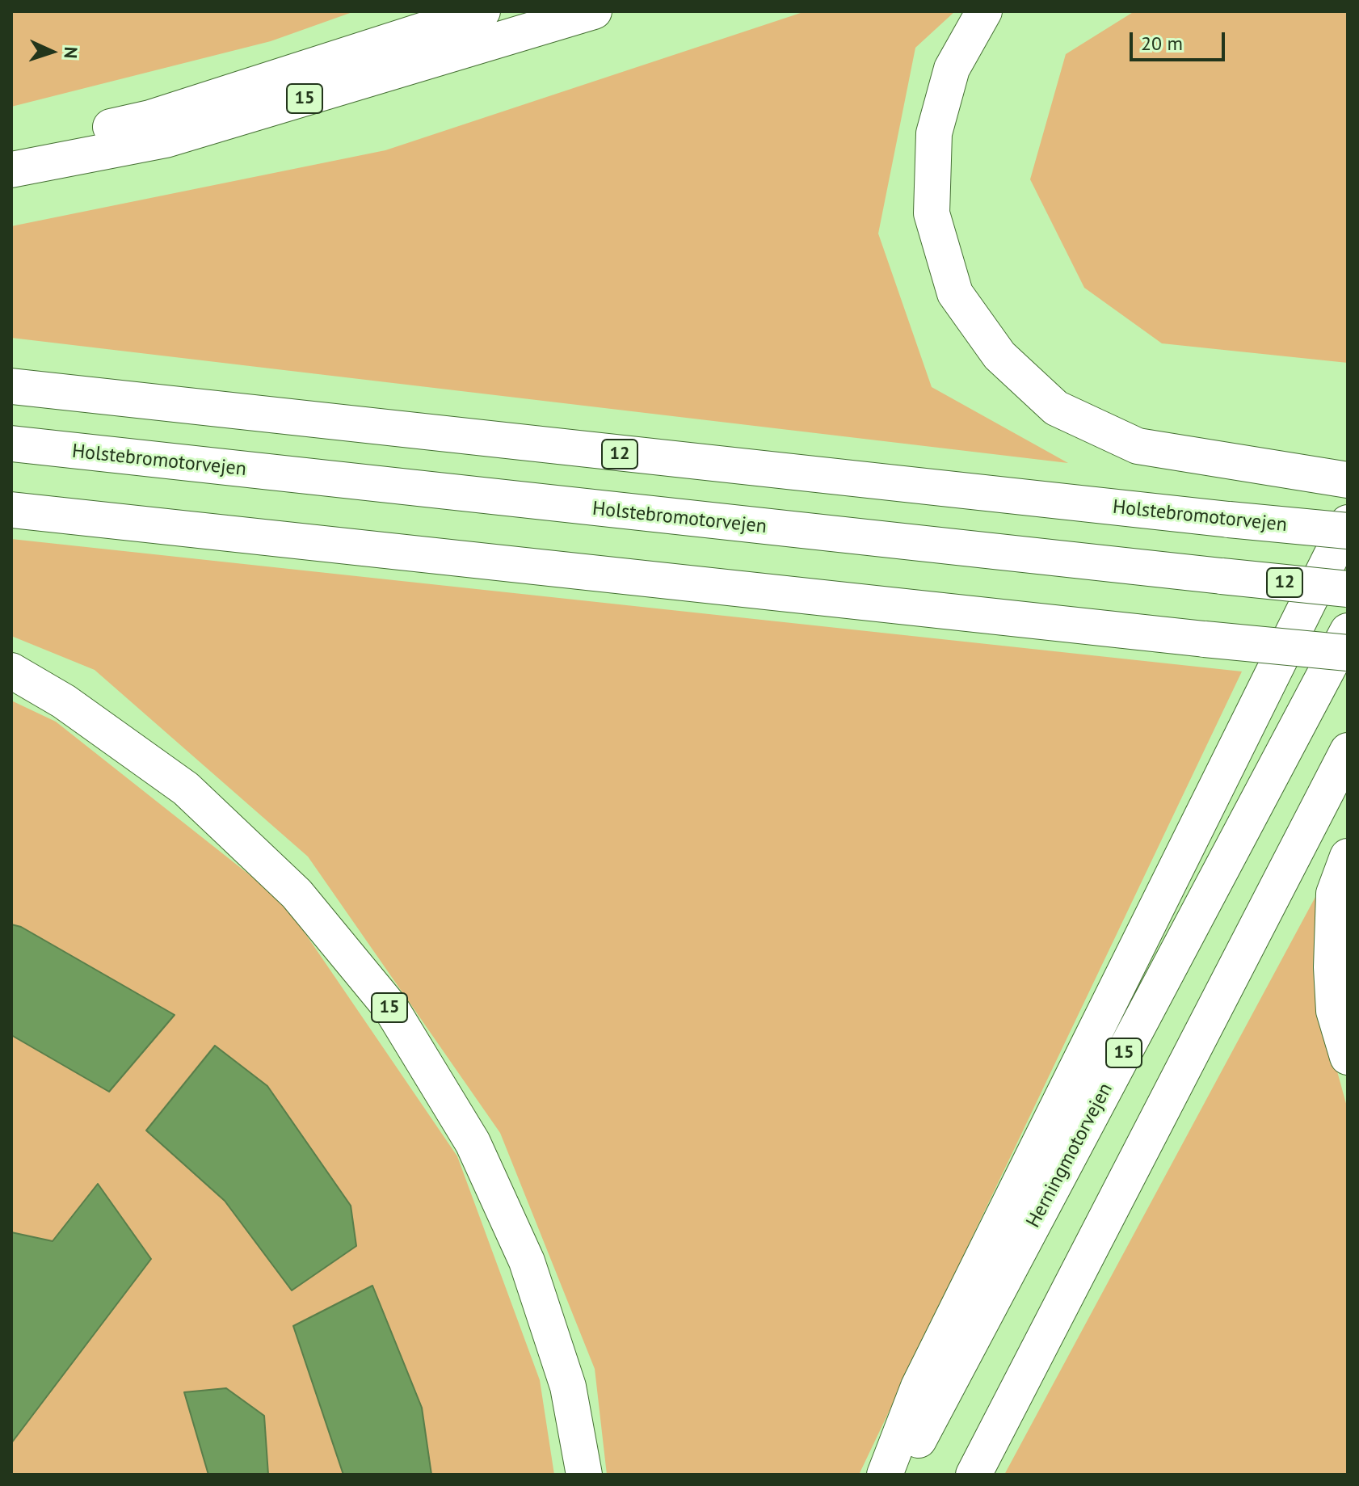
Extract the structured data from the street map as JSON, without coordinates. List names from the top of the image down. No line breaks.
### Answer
{"streets":{"highway":["15","12","Holstebromotorvejen","Herningmotorvejen"]},"scale_bar":"20 m","north":"right"}
